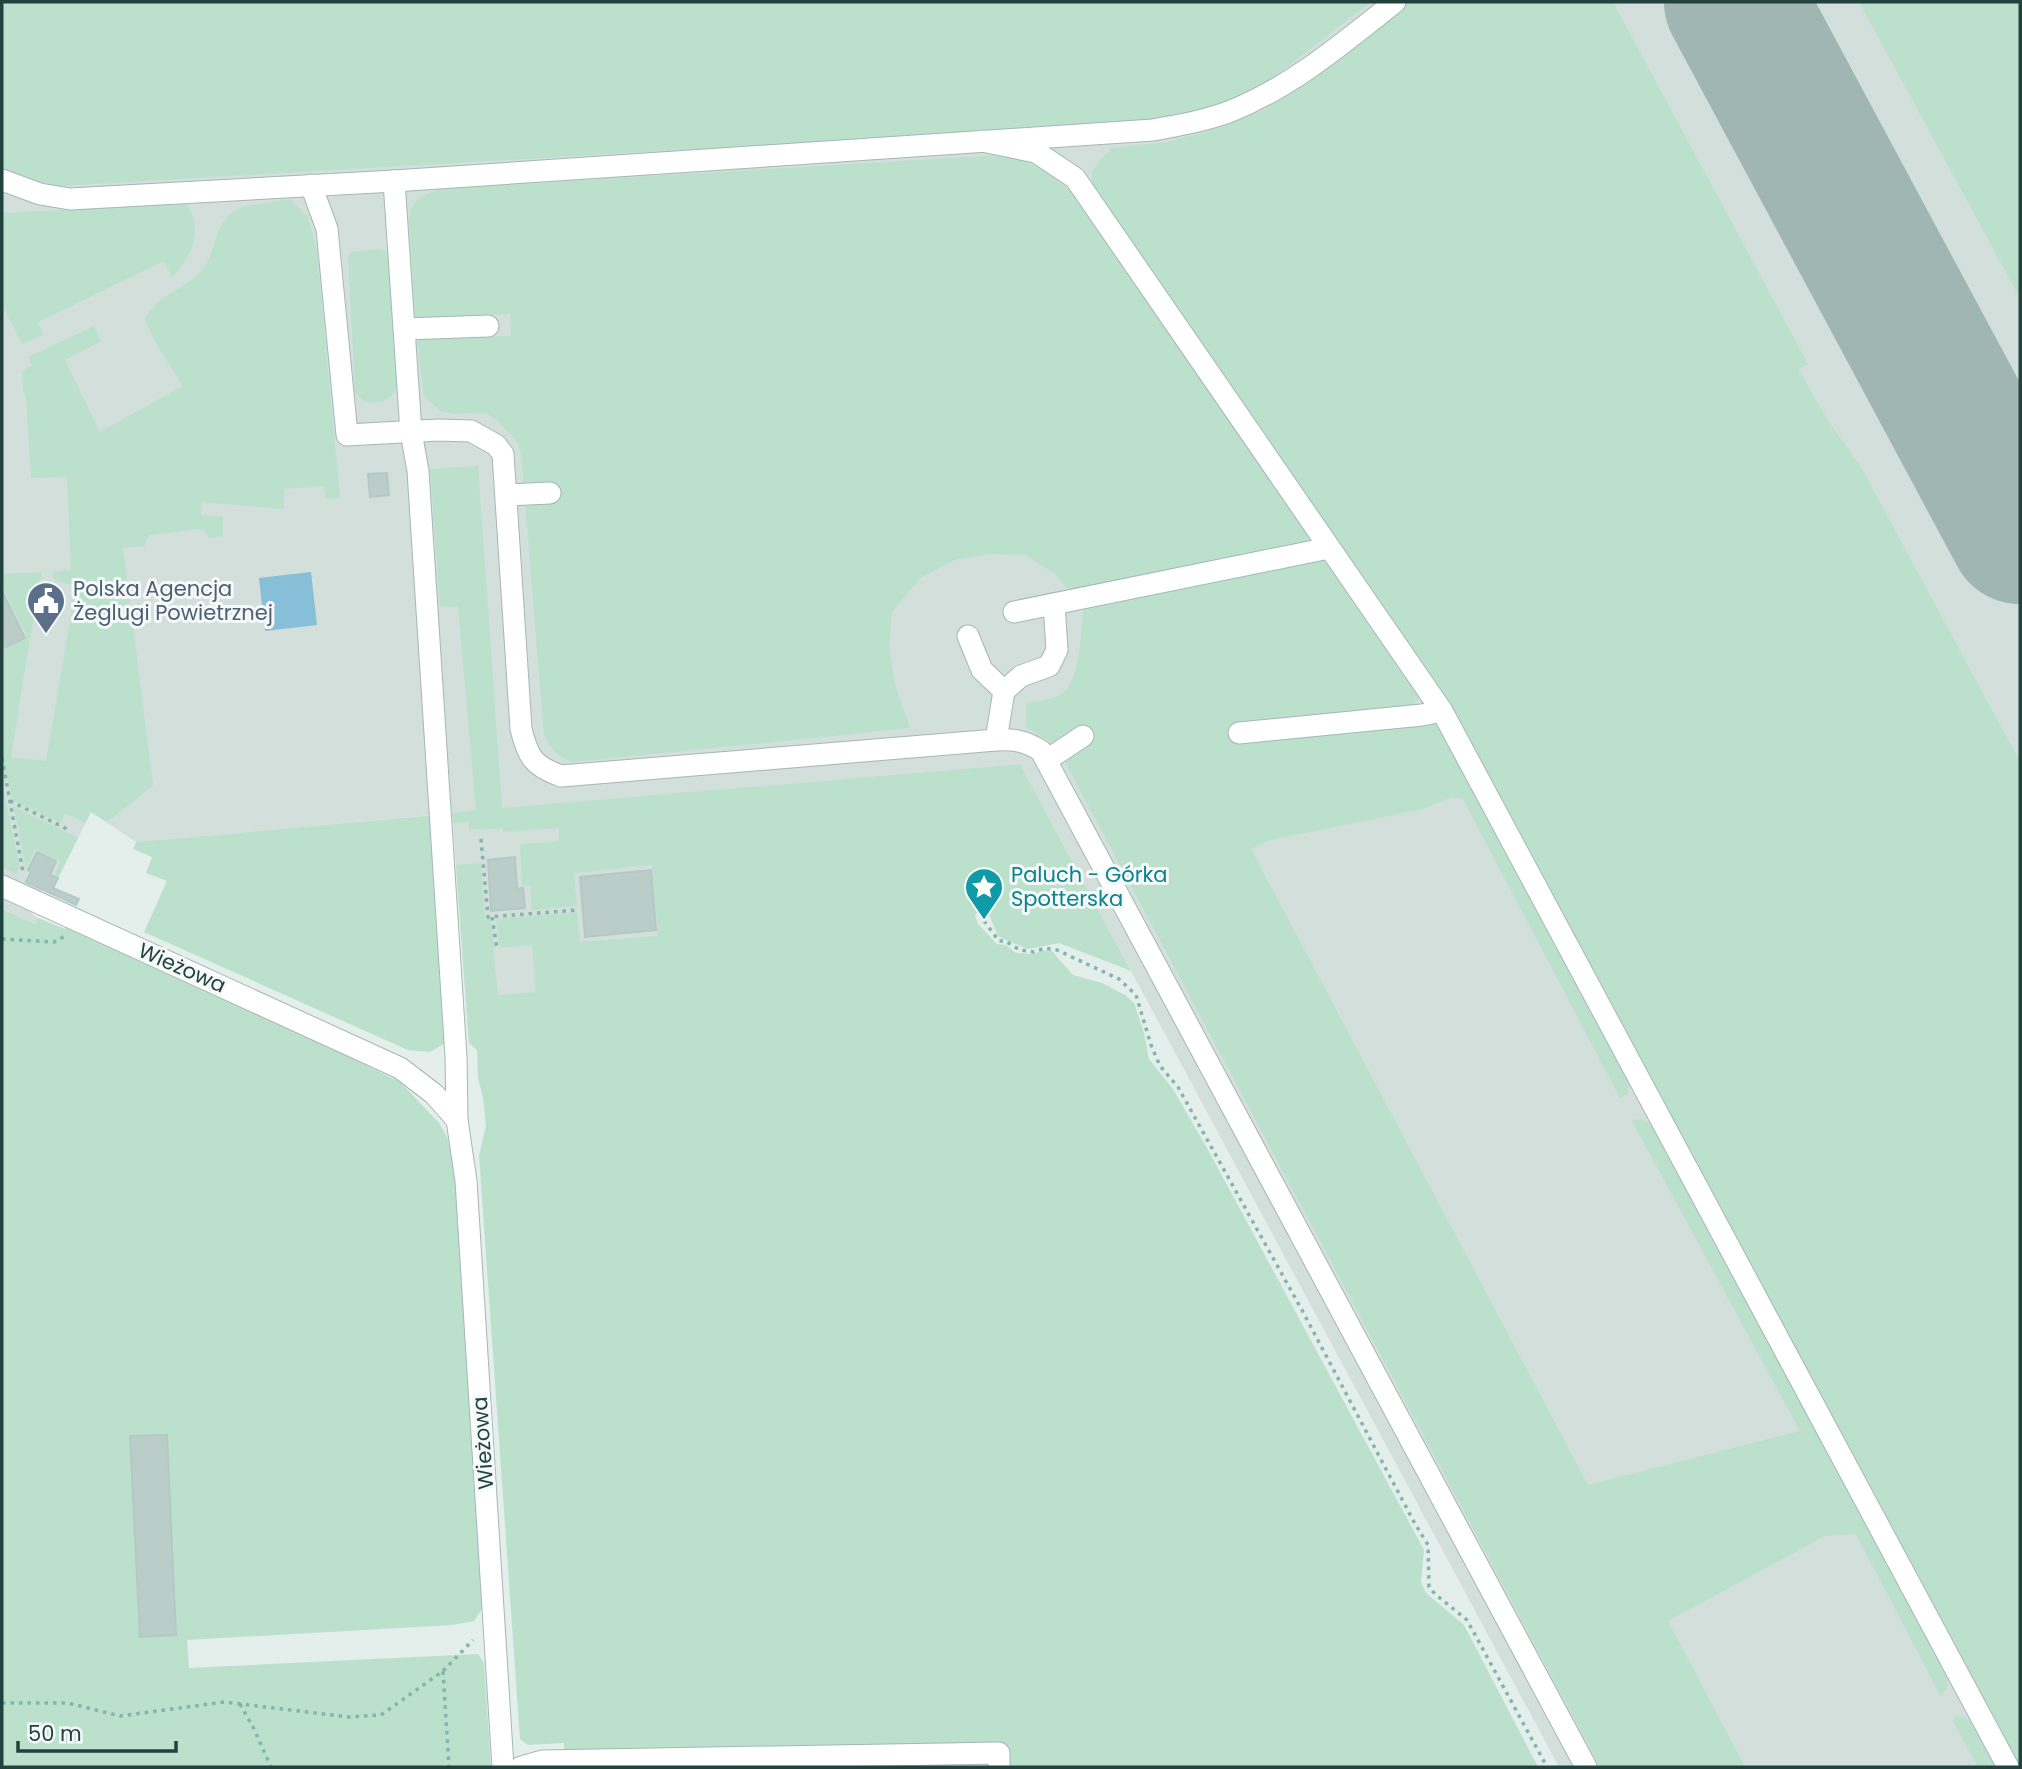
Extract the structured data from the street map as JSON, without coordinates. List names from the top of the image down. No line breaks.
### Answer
{"streets":{"lane":["Wieżowa"]},"places":{"public building":["Polska Agencja Żeglugi Powietrznej"],"place":["Paluch - Górka Spotterska"]},"scale_bar":"50 m"}
